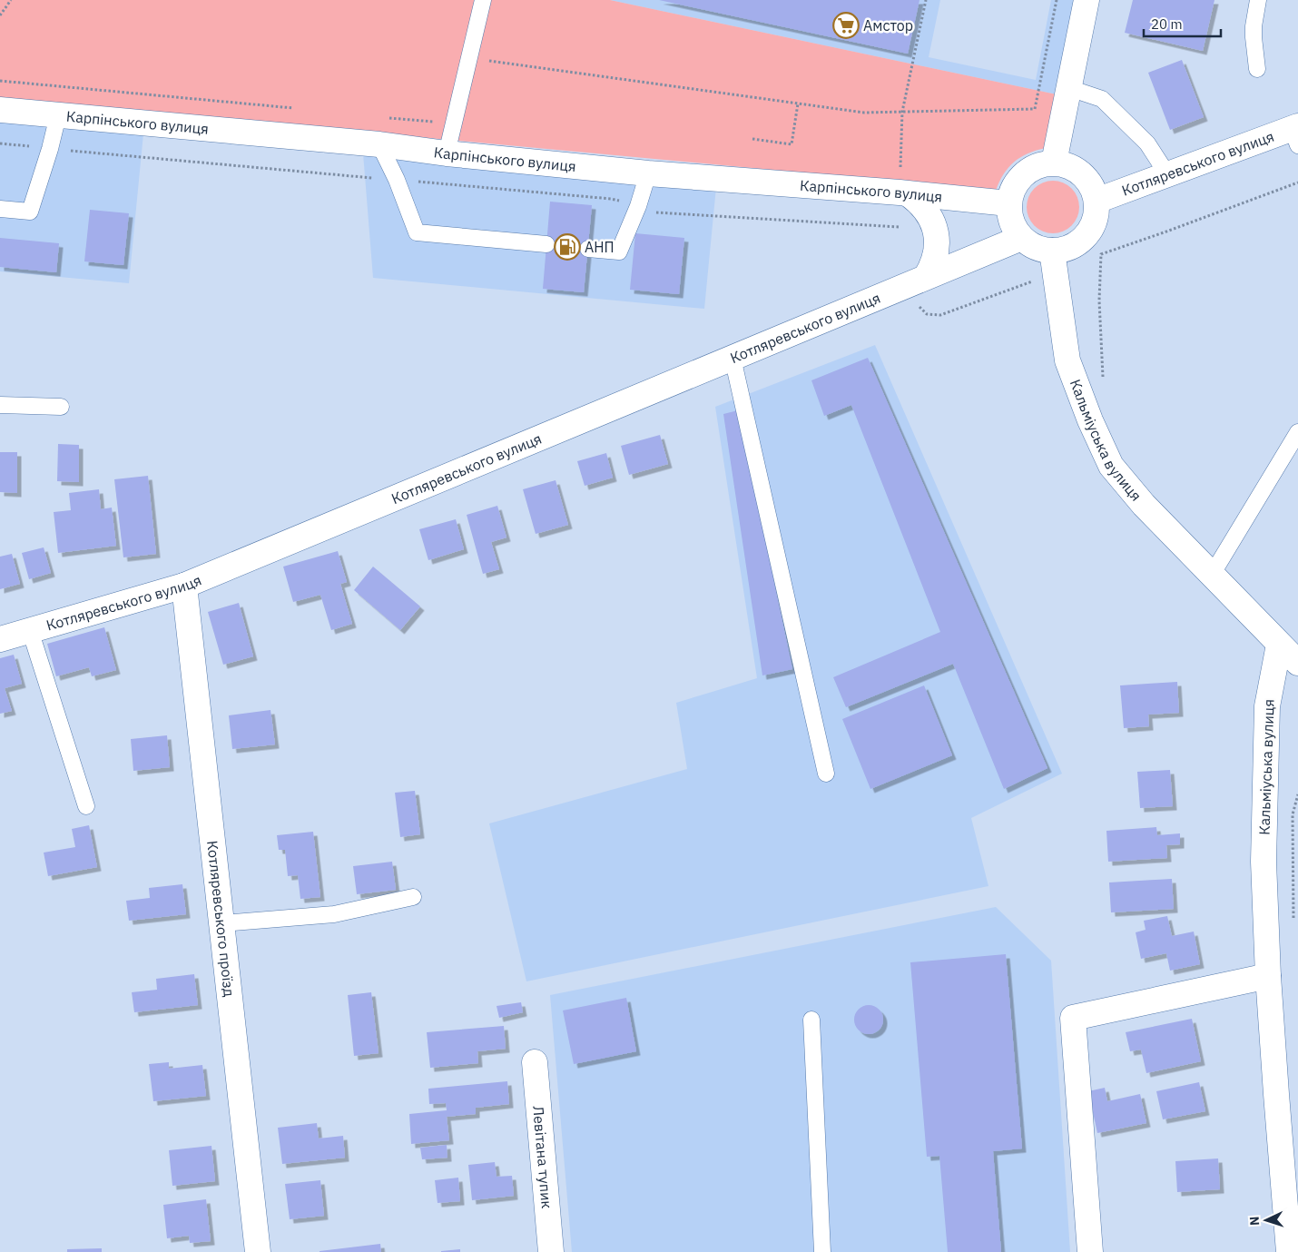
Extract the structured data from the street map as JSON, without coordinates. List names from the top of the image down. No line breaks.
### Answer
{"streets":{"street":["Карпінського вулиця","Котляревського вулиця","Кальміуська вулиця","Котляревського проїзд","Левітана тупик"]},"crossings":[["Карпінського вулиця","Котляревського вулиця"],["Карпінського вулиця","Кальміуська вулиця"],["Котляревського вулиця","Кальміуська вулиця"],["Котляревського вулиця","Котляревського проїзд"]],"places":{"supermarket":["Амстор"],"fuel station":["АНП"]},"scale_bar":"20 m","north":"left"}
